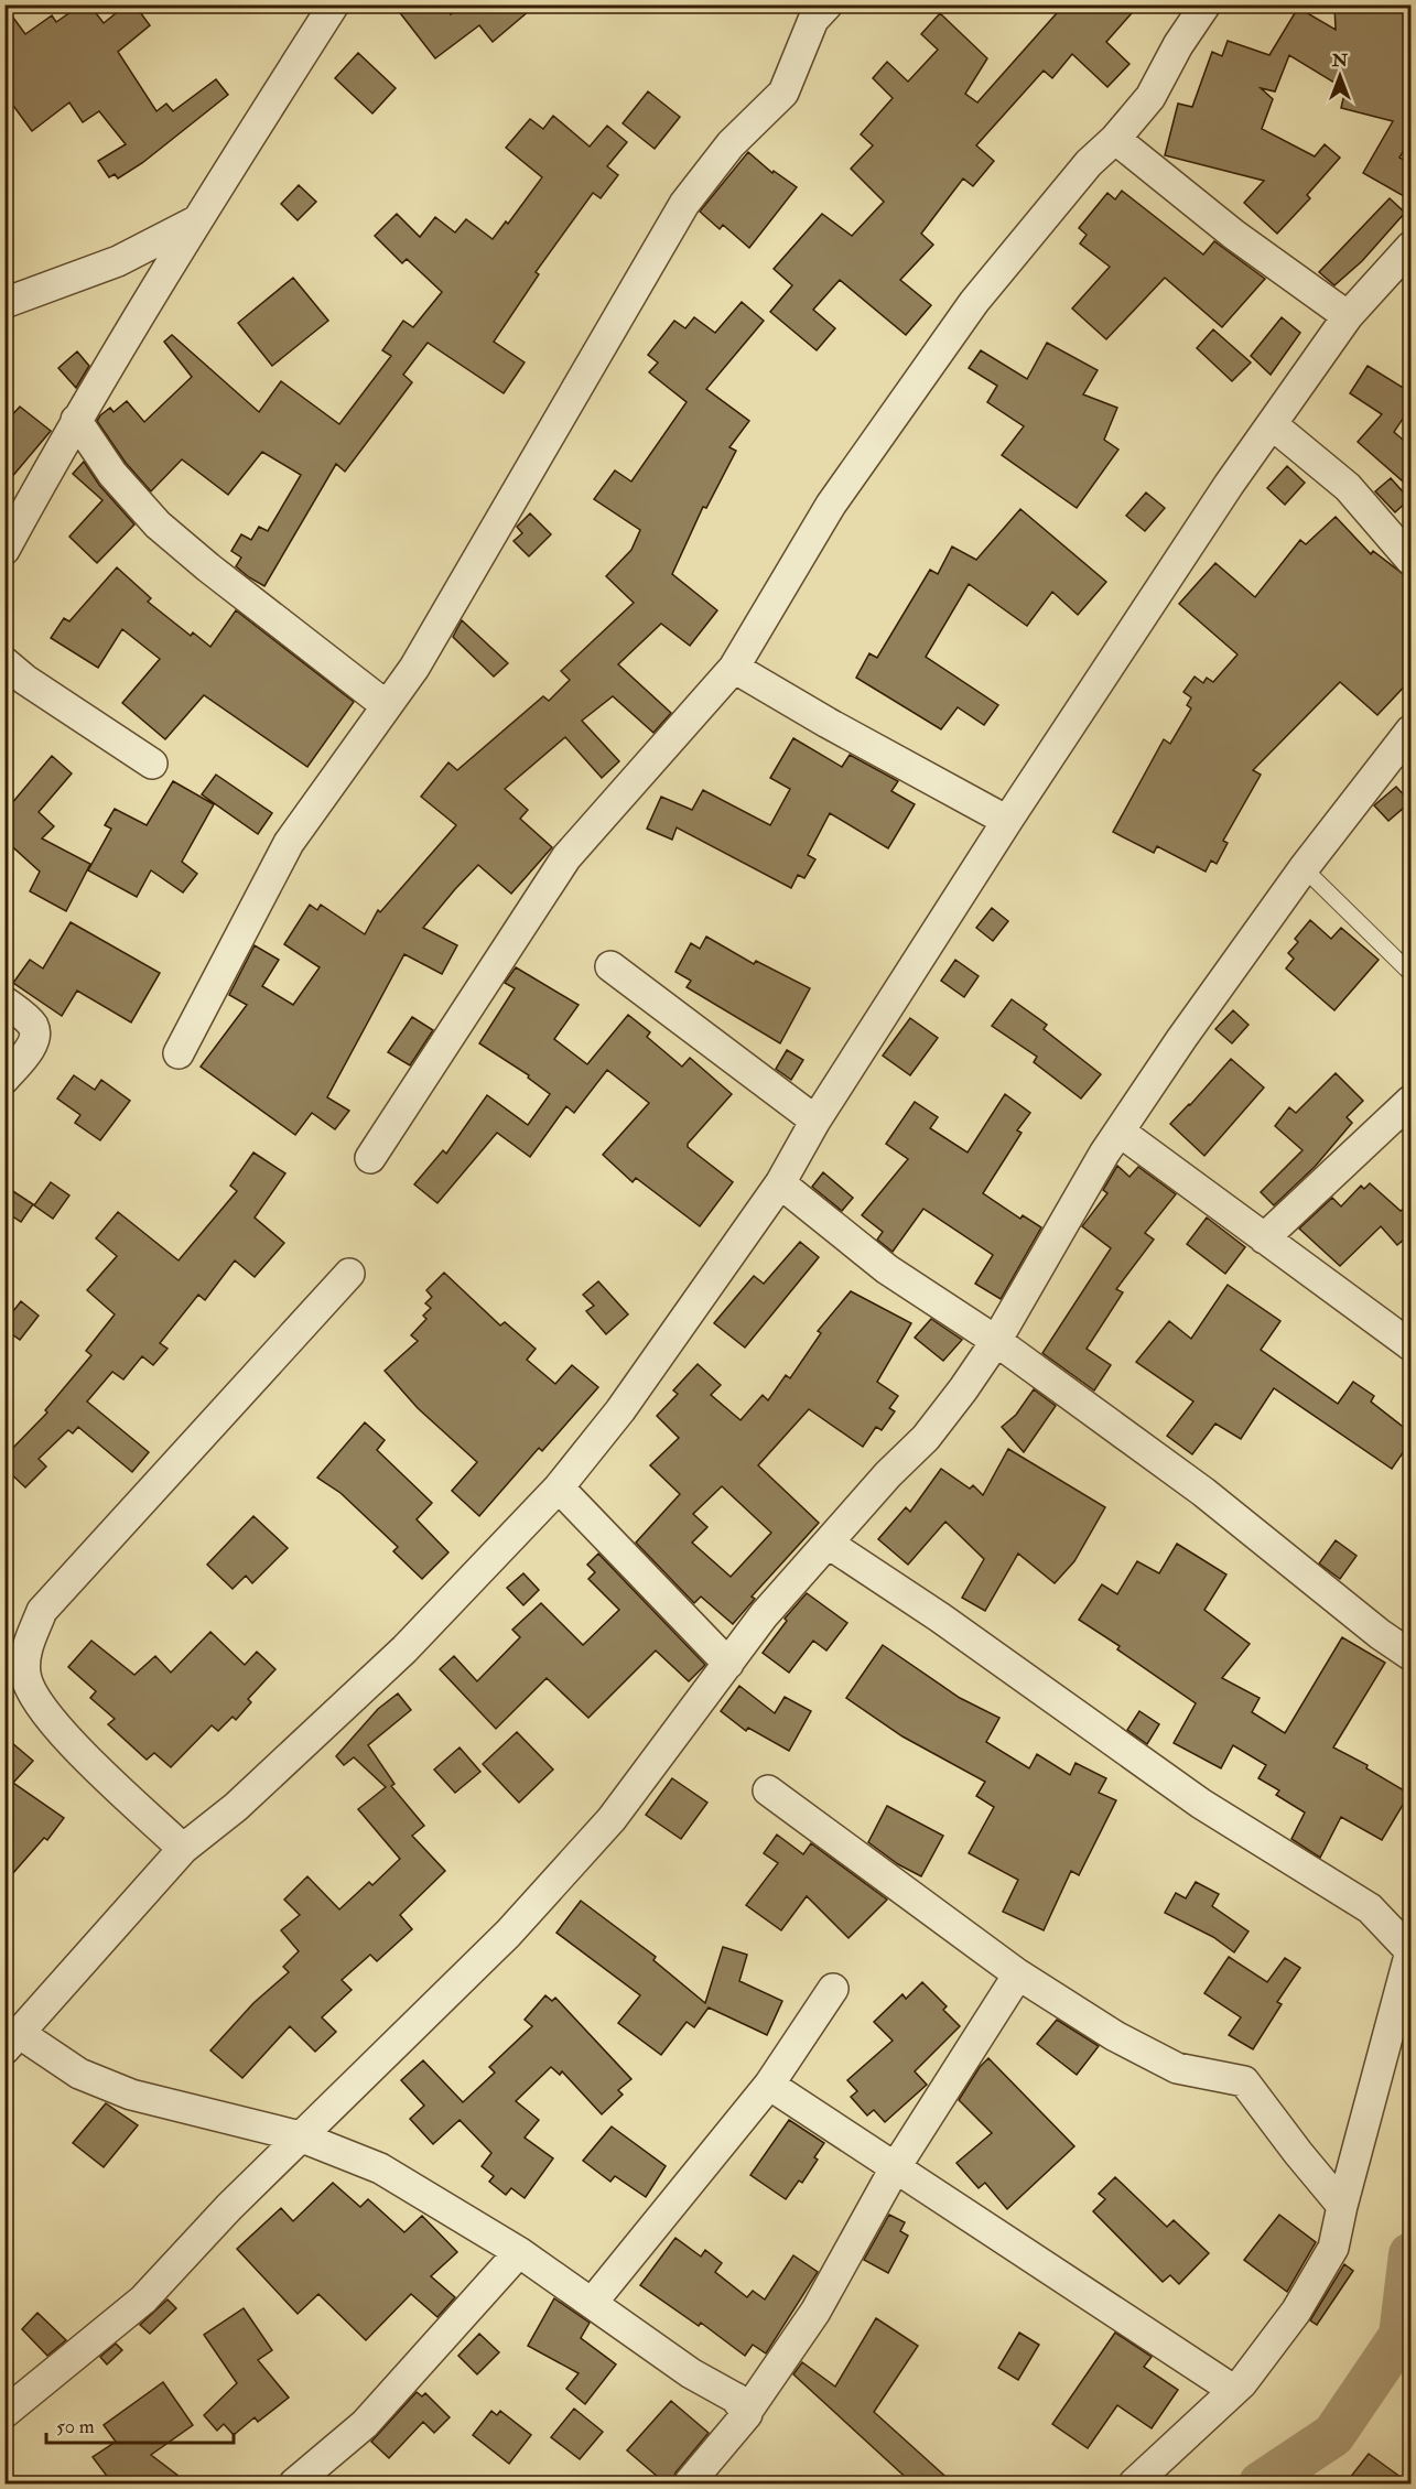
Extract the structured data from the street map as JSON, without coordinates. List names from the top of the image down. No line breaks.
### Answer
{"scale_bar":"50 m","north":"top"}
